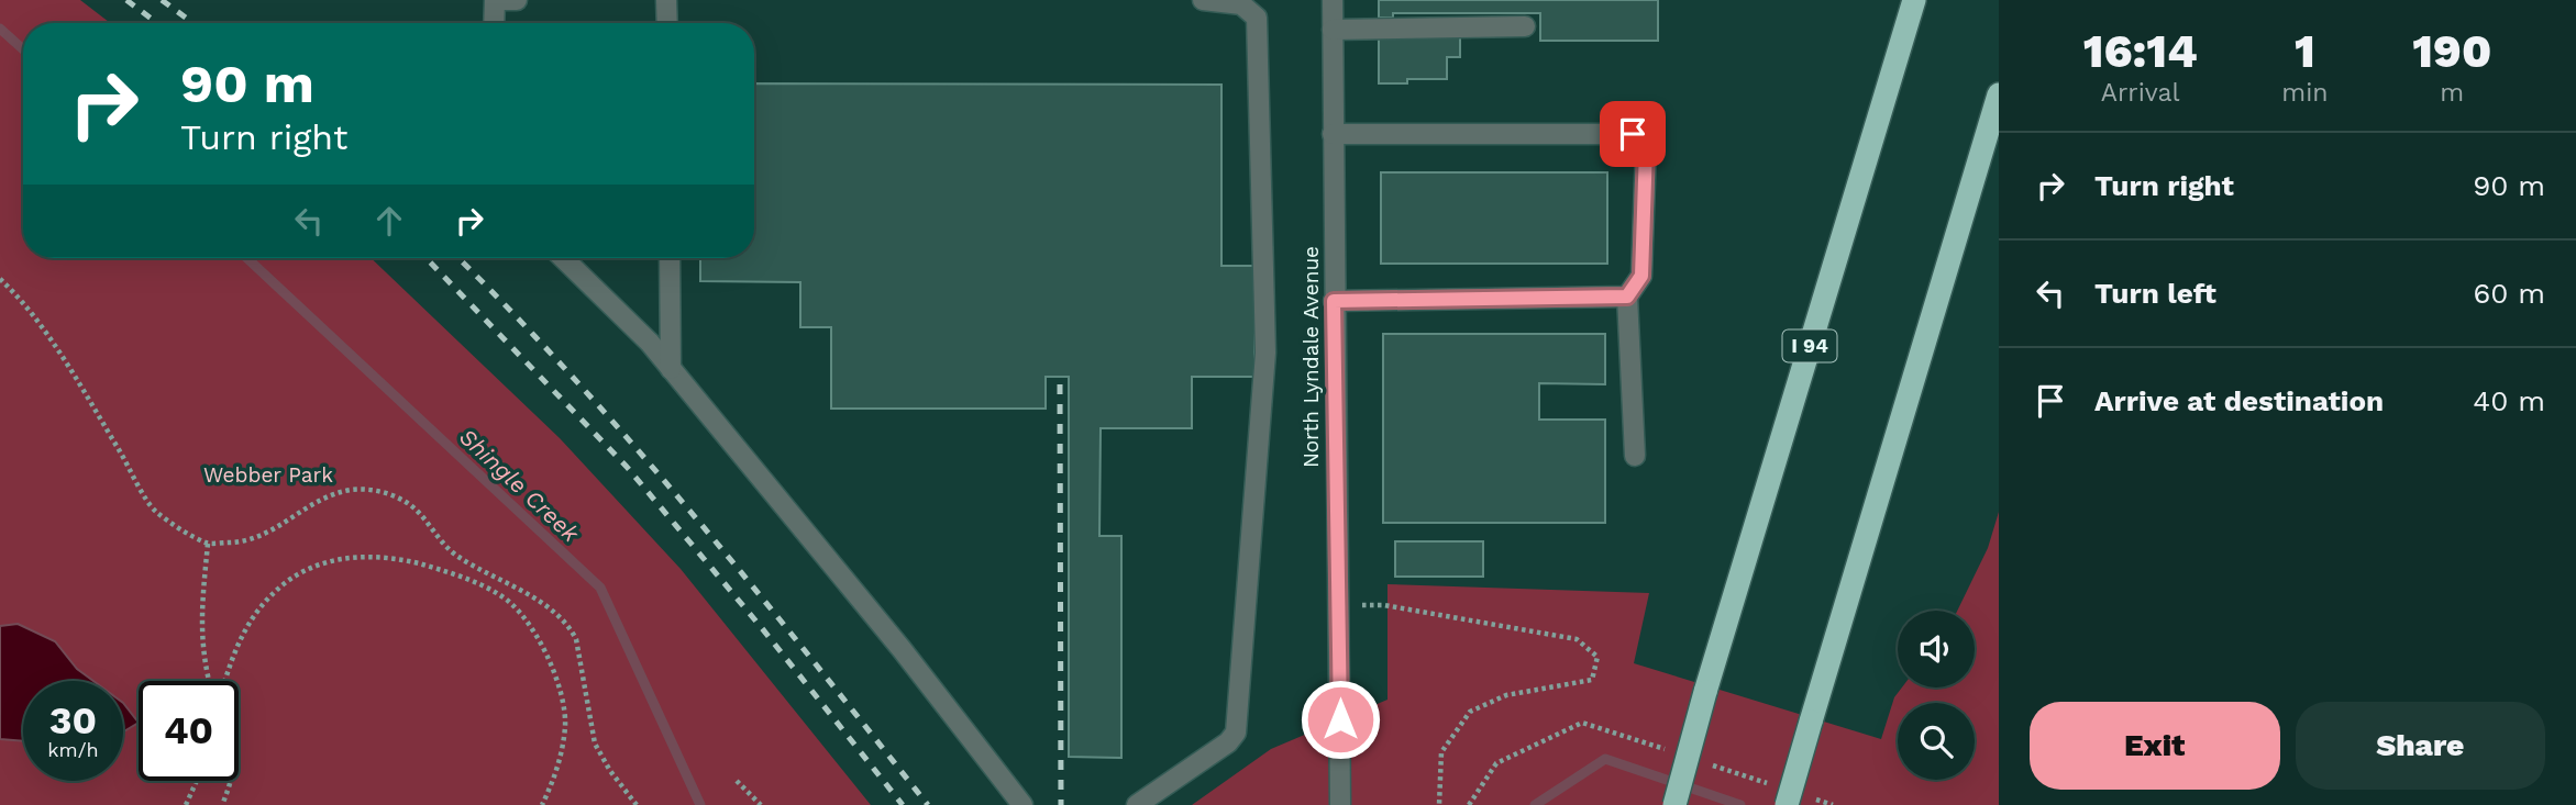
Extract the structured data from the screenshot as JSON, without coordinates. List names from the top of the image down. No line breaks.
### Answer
{"streets":{"highway":["I 94"],"street":["North Lyndale Avenue"]},"water":["Shingle Creek"],"parks":["Webber Park"],"page":{"eta":["16:14","Arrival","1","min","190","m"],"turn":["90 m","Turn right"],"list":[{"name":"Turn right","value":"90 m"},{"name":"Turn left","value":"60 m"},{"name":"Arrive at destination","value":"40 m"}],"speed":"30 km/h","limit":"40","buttons":["Exit","Share"]}}
